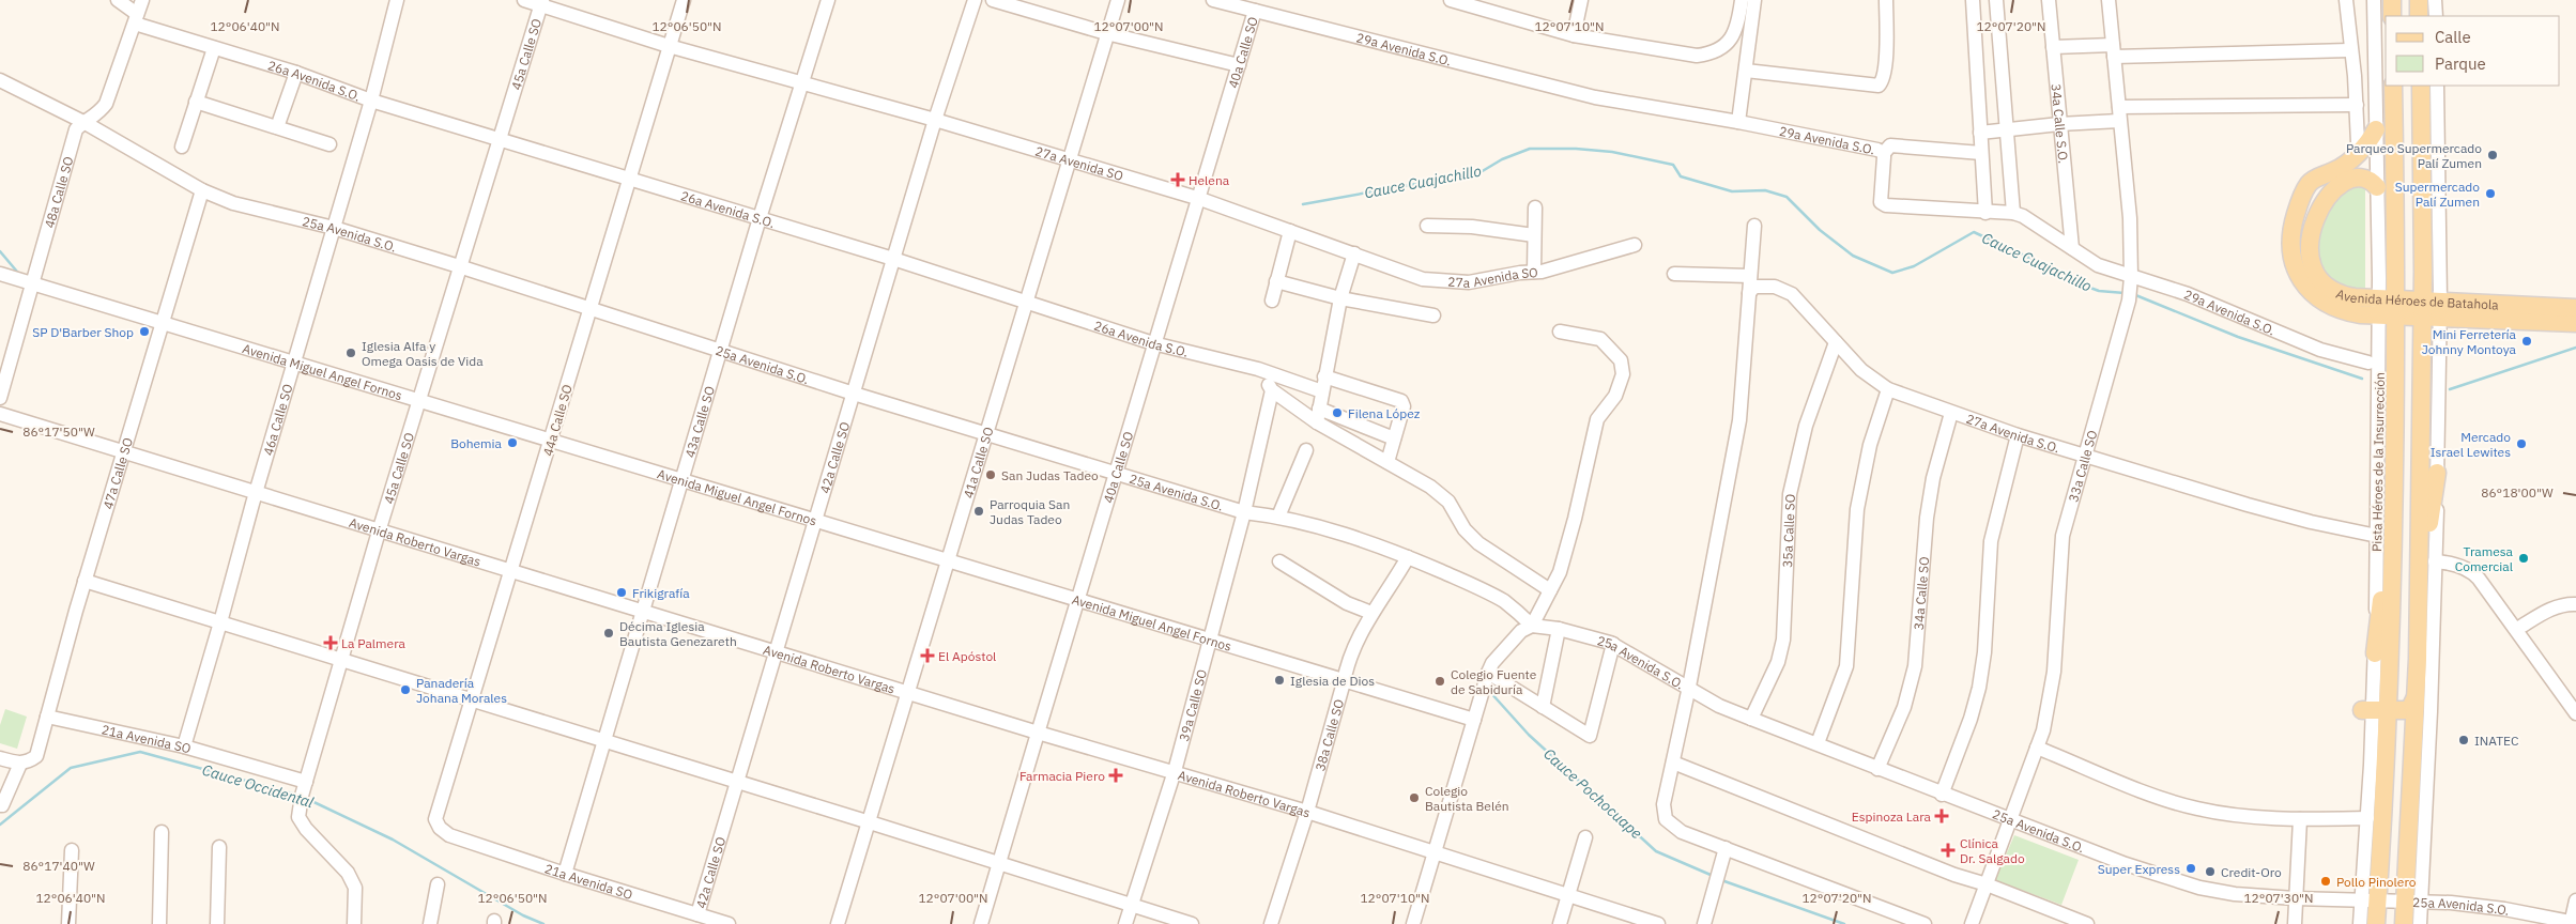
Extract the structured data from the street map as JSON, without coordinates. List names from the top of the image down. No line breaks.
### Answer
{"streets":{"main road":["Avenida Héroes de Batahola","Pista Héroes de la Insurrección"],"street":["29a Avenida S.O.","40a Calle SO","45a Calle SO","26a Avenida S.O.","34a Calle S.O.","27a Avenida SO","48a Calle SO","25a Avenida S.O.","Avenida Miguel Angel Fornos","46a Calle SO","44a Calle SO","43a Calle SO","27a Avenida S.O.","42a Calle SO","41a Calle SO","33a Calle SO","47a Calle SO","35a Calle SO","Avenida Roberto Vargas","34a Calle SO","39a Calle SO","38a Calle SO","21a Avenida SO"]},"crossings":[["29a Avenida S.O.","40a Calle SO"],["29a Avenida S.O.","34a Calle S.O."],["29a Avenida S.O.","33a Calle SO"],["40a Calle SO","26a Avenida S.O."],["40a Calle SO","27a Avenida SO"],["40a Calle SO","25a Avenida S.O."],["40a Calle SO","Avenida Miguel Angel Fornos"],["40a Calle SO","Avenida Roberto Vargas"],["45a Calle SO","26a Avenida S.O."],["45a Calle SO","27a Avenida SO"],["45a Calle SO","25a Avenida S.O."],["45a Calle SO","Avenida Miguel Angel Fornos"],["45a Calle SO","Avenida Roberto Vargas"],["45a Calle SO","21a Avenida SO"],["26a Avenida S.O.","48a Calle SO"],["26a Avenida S.O.","46a Calle SO"],["26a Avenida S.O.","44a Calle SO"],["26a Avenida S.O.","43a Calle SO"],["26a Avenida S.O.","42a Calle SO"],["26a Avenida S.O.","41a Calle SO"],["27a Avenida SO","44a Calle SO"],["27a Avenida SO","43a Calle SO"],["27a Avenida SO","42a Calle SO"],["27a Avenida SO","41a Calle SO"],["48a Calle SO","25a Avenida S.O."],["48a Calle SO","Avenida Miguel Angel Fornos"],["25a Avenida S.O.","46a Calle SO"],["25a Avenida S.O.","44a Calle SO"],["25a Avenida S.O.","43a Calle SO"],["25a Avenida S.O.","42a Calle SO"],["25a Avenida S.O.","41a Calle SO"],["25a Avenida S.O.","Pista Héroes de la Insurrección"],["25a Avenida S.O.","33a Calle SO"],["25a Avenida S.O.","47a Calle SO"],["25a Avenida S.O.","35a Calle SO"],["25a Avenida S.O.","34a Calle SO"],["25a Avenida S.O.","39a Calle SO"],["25a Avenida S.O.","38a Calle SO"],["Avenida Héroes de Batahola","Pista Héroes de la Insurrección"],["Avenida Miguel Angel Fornos","46a Calle SO"],["Avenida Miguel Angel Fornos","44a Calle SO"],["Avenida Miguel Angel Fornos","43a Calle SO"],["Avenida Miguel Angel Fornos","42a Calle SO"],["Avenida Miguel Angel Fornos","41a Calle SO"],["Avenida Miguel Angel Fornos","47a Calle SO"],["Avenida Miguel Angel Fornos","39a Calle SO"],["Avenida Miguel Angel Fornos","38a Calle SO"],["46a Calle SO","Avenida Roberto Vargas"],["46a Calle SO","21a Avenida SO"],["44a Calle SO","Avenida Roberto Vargas"],["44a Calle SO","21a Avenida SO"],["43a Calle SO","Avenida Roberto Vargas"],["43a Calle SO","21a Avenida SO"],["27a Avenida S.O.","Pista Héroes de la Insurrección"],["27a Avenida S.O.","33a Calle SO"],["27a Avenida S.O.","35a Calle SO"],["27a Avenida S.O.","34a Calle SO"],["42a Calle SO","Avenida Roberto Vargas"],["42a Calle SO","21a Avenida SO"],["41a Calle SO","Avenida Roberto Vargas"],["47a Calle SO","Avenida Roberto Vargas"],["47a Calle SO","21a Avenida SO"],["Avenida Roberto Vargas","39a Calle SO"],["Avenida Roberto Vargas","38a Calle SO"]],"water":["Cauce Cuajachillo","Cauce Occidental","Cauce Pochocuape"],"places":{"other":["Parqueo Supermercado Palí Zumen","Supermercado Palí Zumen","SP D'Barber Shop","Mini Ferretería Johnny Montoya","Iglesia Alfa y Omega Oasis de Vida","Filena López","Bohemia","Mercado Israel Lewites","San Judas Tadeo","Parroquia San Judas Tadeo","Tramesa Comercial","Frikigrafía","Décima Iglesia Bautista Genezareth","Iglesia de Dios","Colegio Fuente de Sabiduría","Panadería Johana Morales","INATEC","Colegio Bautista Belén","Super Express","Credit-Oro","Pollo Pinolero"],"health":["Helena","La Palmera","El Apóstol","Farmacia Piero","Espinoza Lara","Clínica Dr. Salgado"]},"legend":["Calle","Parque"],"coordinates":["12°06'40\"N","12°07'10\"N","12°07'20\"N","12°06'50\"N","12°07'00\"N","86°17'50\"W","86°18'00\"W","86°17'40\"W","12°07'30\"N"]}
